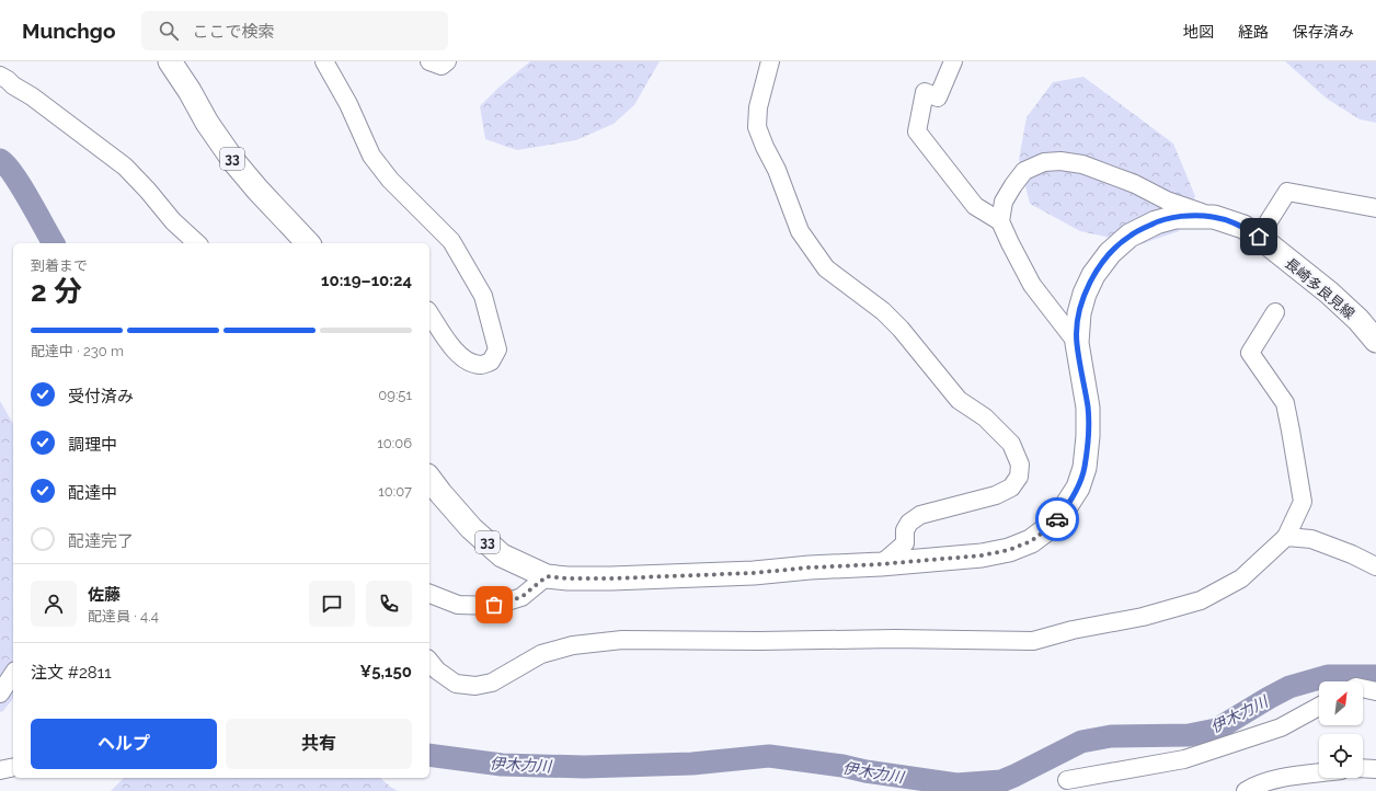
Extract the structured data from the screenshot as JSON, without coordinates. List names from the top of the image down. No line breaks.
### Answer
{"streets":{"main road":["33","長崎多良見線"]},"water":["伊木力川"],"north":"top right","page":{"header":"Munchgo","search":"ここで検索","nav":["地図","経路","保存済み"],"heading":["2 分","到着まで","10:19–10:24"],"panel":["佐藤","配達員 · 4.4","注文 #2811","¥5,150"],"bar":"配達中 · 230 m","list":[["受付済み","09:51"],["調理中","10:06"],["配達中","10:07"],"配達完了"],"buttons":["ヘルプ","共有"]}}
